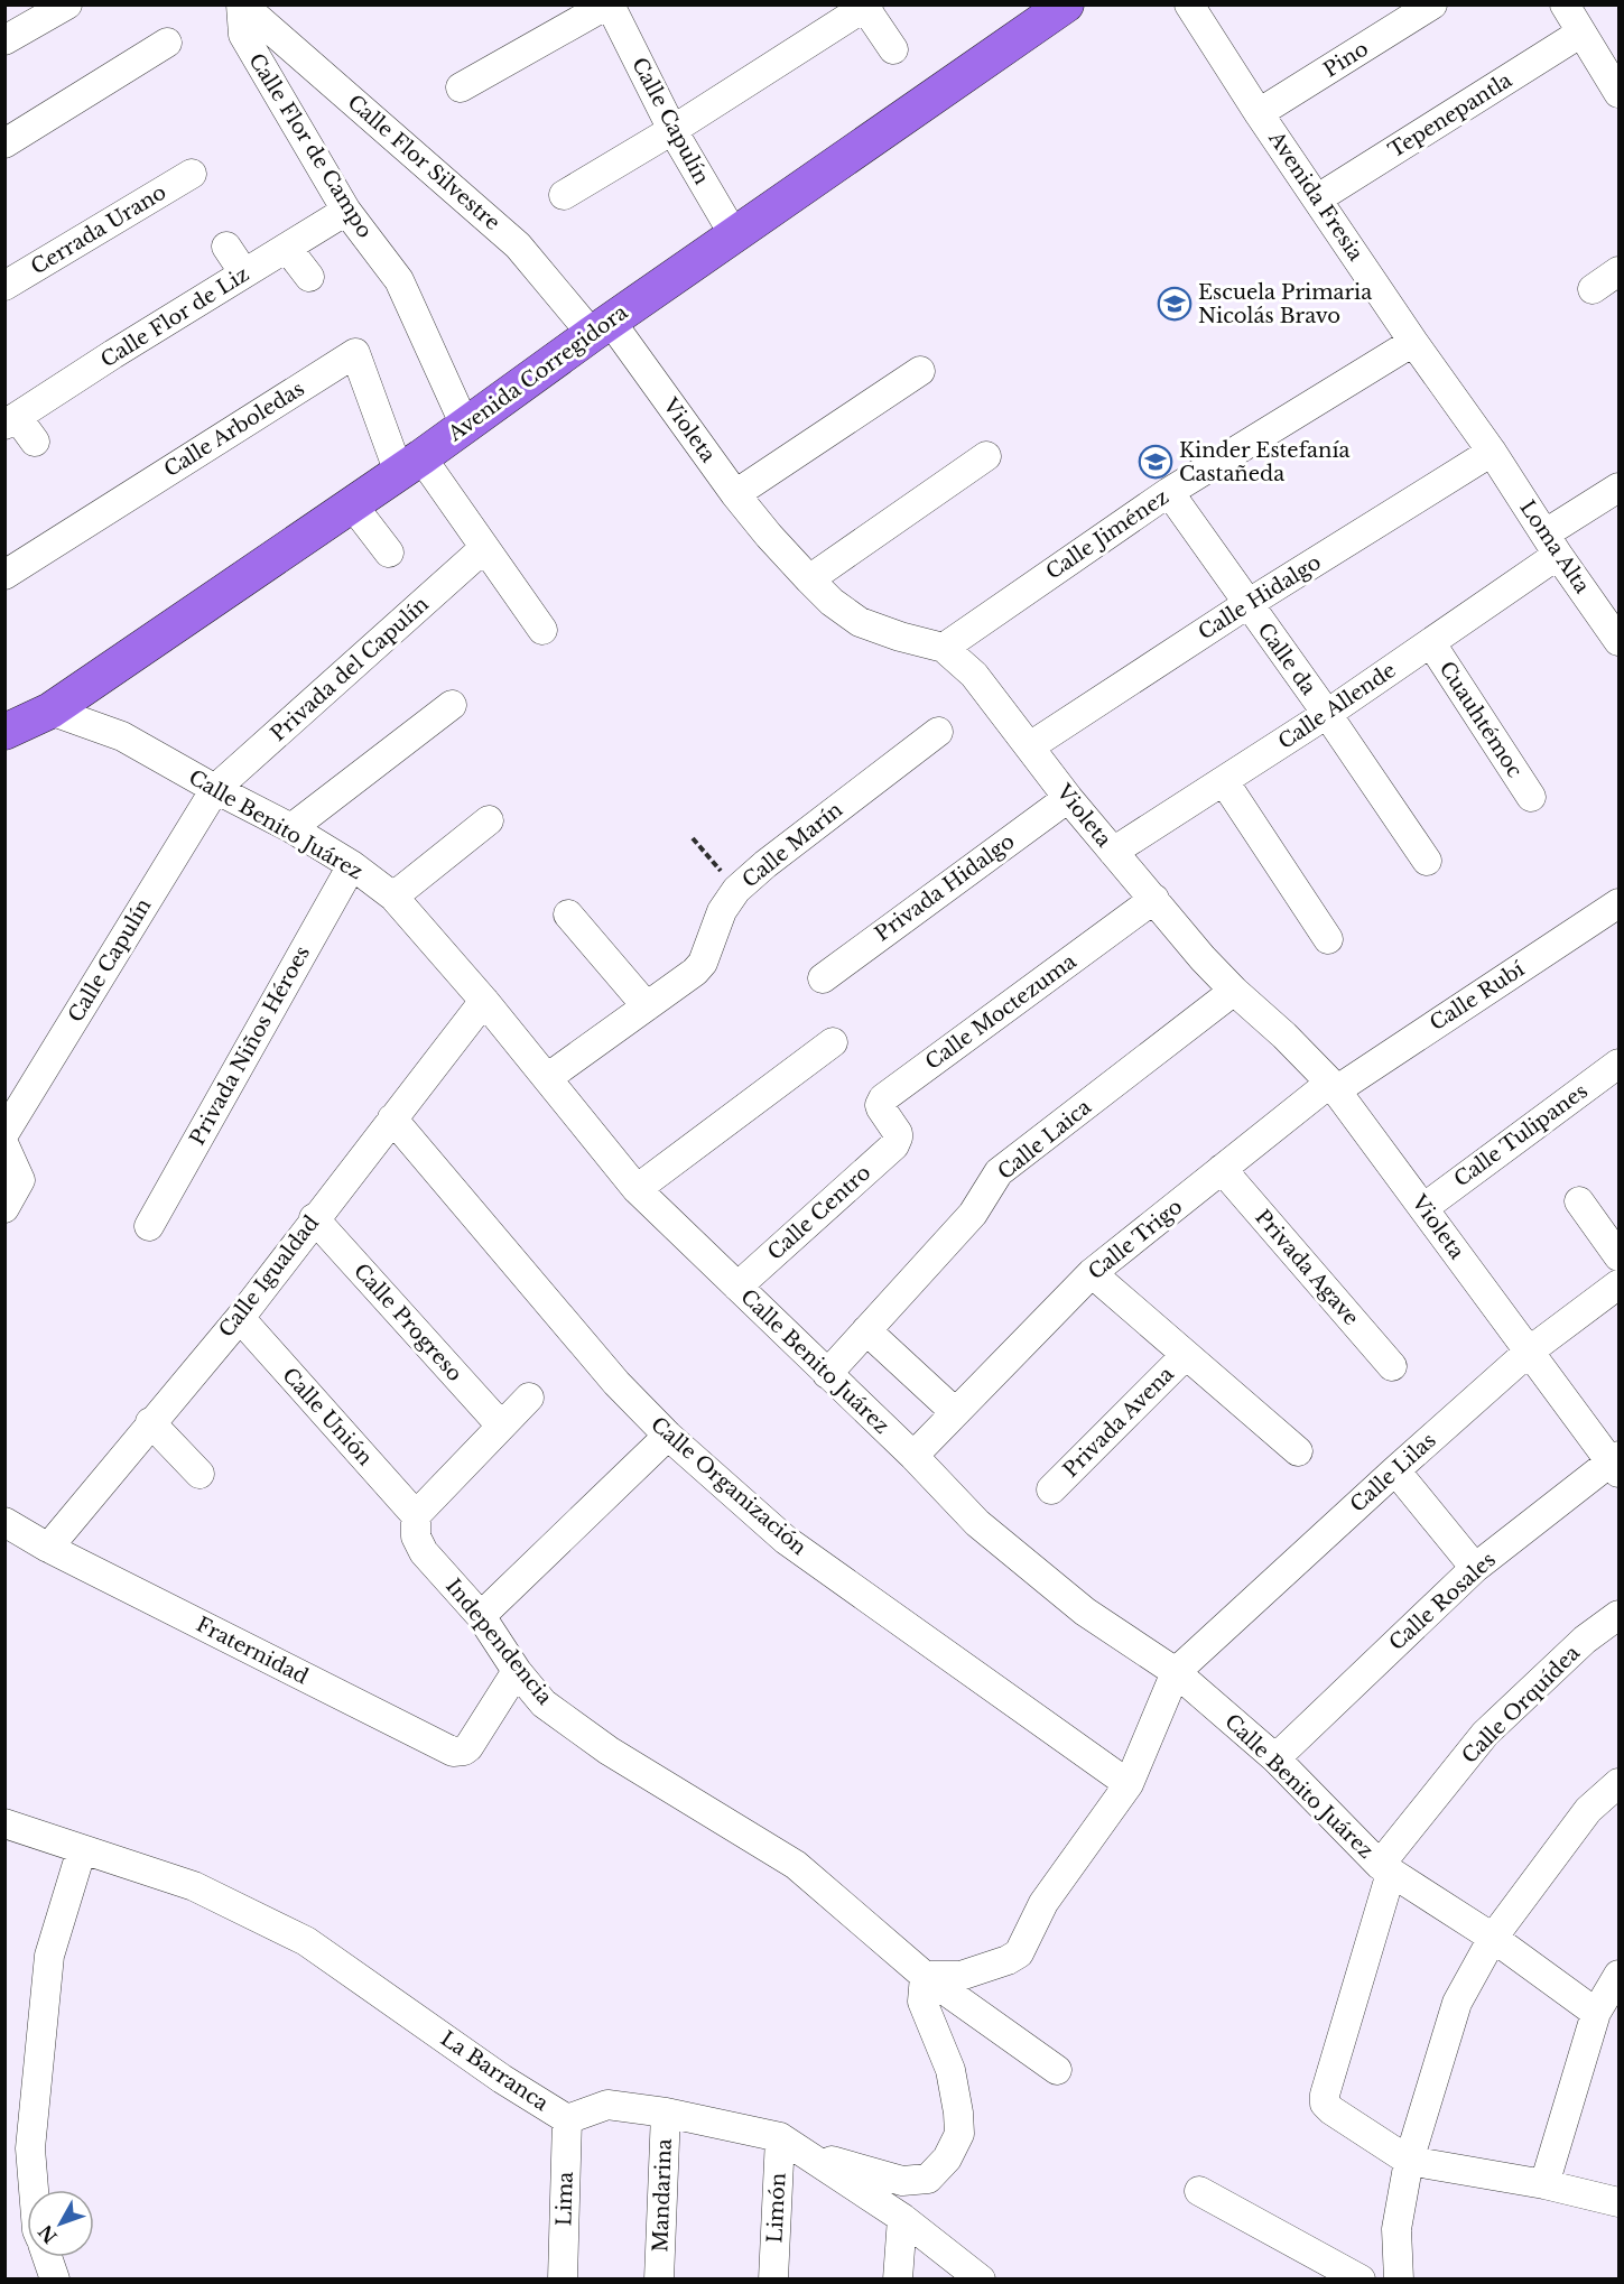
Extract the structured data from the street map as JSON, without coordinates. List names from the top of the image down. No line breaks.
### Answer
{"streets":{"main road":["Avenida Corregidora"],"street":["Pino","Tepenepantla","Calle Capulín","Calle Flor de Campo","Calle Flor Silvestre","Avenida Fresia","Cerrada Urano","Calle Flor de Liz","Calle Arboledas","Violeta","Calle Jiménez","Loma Alta","Calle Hidalgo","Calle da","Privada del Capulín","Calle Allende","Cuauhtémoc","Calle Benito Juárez","Calle Marín","Privada Hidalgo","Calle Rubí","Calle Moctezuma","Privada Niños Héroes","Calle Tulipanes","Calle Laica","Calle Centro","Calle Trigo","Privada Agave","Calle Igualdad","Calle Progreso","Calle Unión","Privada Avena","Calle Lilas","Calle Organización","Calle Rosales","Independencia","Fraternidad","Calle Orquídea","La Barranca","Mandarina","Lima","Limón"]},"crossings":[["Pino","Avenida Fresia"],["Tepenepantla","Avenida Fresia"],["Calle Capulín","Avenida Corregidora"],["Calle Capulín","Privada del Capulín"],["Calle Capulín","Calle Benito Juárez"],["Calle Flor de Campo","Calle Flor Silvestre"],["Calle Flor de Campo","Calle Flor de Liz"],["Calle Flor de Campo","Avenida Corregidora"],["Calle Flor Silvestre","Avenida Corregidora"],["Calle Flor Silvestre","Violeta"],["Avenida Fresia","Calle Jiménez"],["Avenida Fresia","Loma Alta"],["Avenida Fresia","Calle Hidalgo"],["Avenida Corregidora","Calle Arboledas"],["Avenida Corregidora","Violeta"],["Avenida Corregidora","Calle Benito Juárez"],["Violeta","Calle Jiménez"],["Violeta","Calle Hidalgo"],["Violeta","Calle Allende"],["Violeta","Privada Hidalgo"],["Violeta","Calle Rubí"],["Violeta","Calle Moctezuma"],["Violeta","Calle Tulipanes"],["Violeta","Calle Laica"],["Violeta","Calle Trigo"],["Violeta","Calle Lilas"],["Violeta","Calle Rosales"],["Calle Jiménez","Calle da"],["Loma Alta","Calle Hidalgo"],["Loma Alta","Calle Allende"],["Calle Hidalgo","Calle da"],["Calle da","Calle Allende"],["Privada del Capulín","Calle Benito Juárez"],["Calle Allende","Cuauhtémoc"],["Calle Benito Juárez","Calle Marín"],["Calle Benito Juárez","Privada Niños Héroes"],["Calle Benito Juárez","Calle Laica"],["Calle Benito Juárez","Calle Centro"],["Calle Benito Juárez","Calle Trigo"],["Calle Benito Juárez","Calle Igualdad"],["Calle Benito Juárez","Calle Lilas"],["Calle Benito Juárez","Calle Rosales"],["Calle Benito Juárez","Calle Orquídea"],["Calle Rubí","Calle Trigo"],["Calle Moctezuma","Calle Centro"],["Calle Trigo","Privada Agave"],["Calle Igualdad","Calle Progreso"],["Calle Igualdad","Calle Unión"],["Calle Igualdad","Calle Organización"],["Calle Igualdad","Fraternidad"],["Calle Unión","Independencia"],["Independencia","Fraternidad"],["La Barranca","Mandarina"],["La Barranca","Lima"],["La Barranca","Limón"]],"places":{"school or university":["Escuela Primaria Nicolás Bravo","Kinder Estefanía Castañeda"]},"north":"bottom left"}
